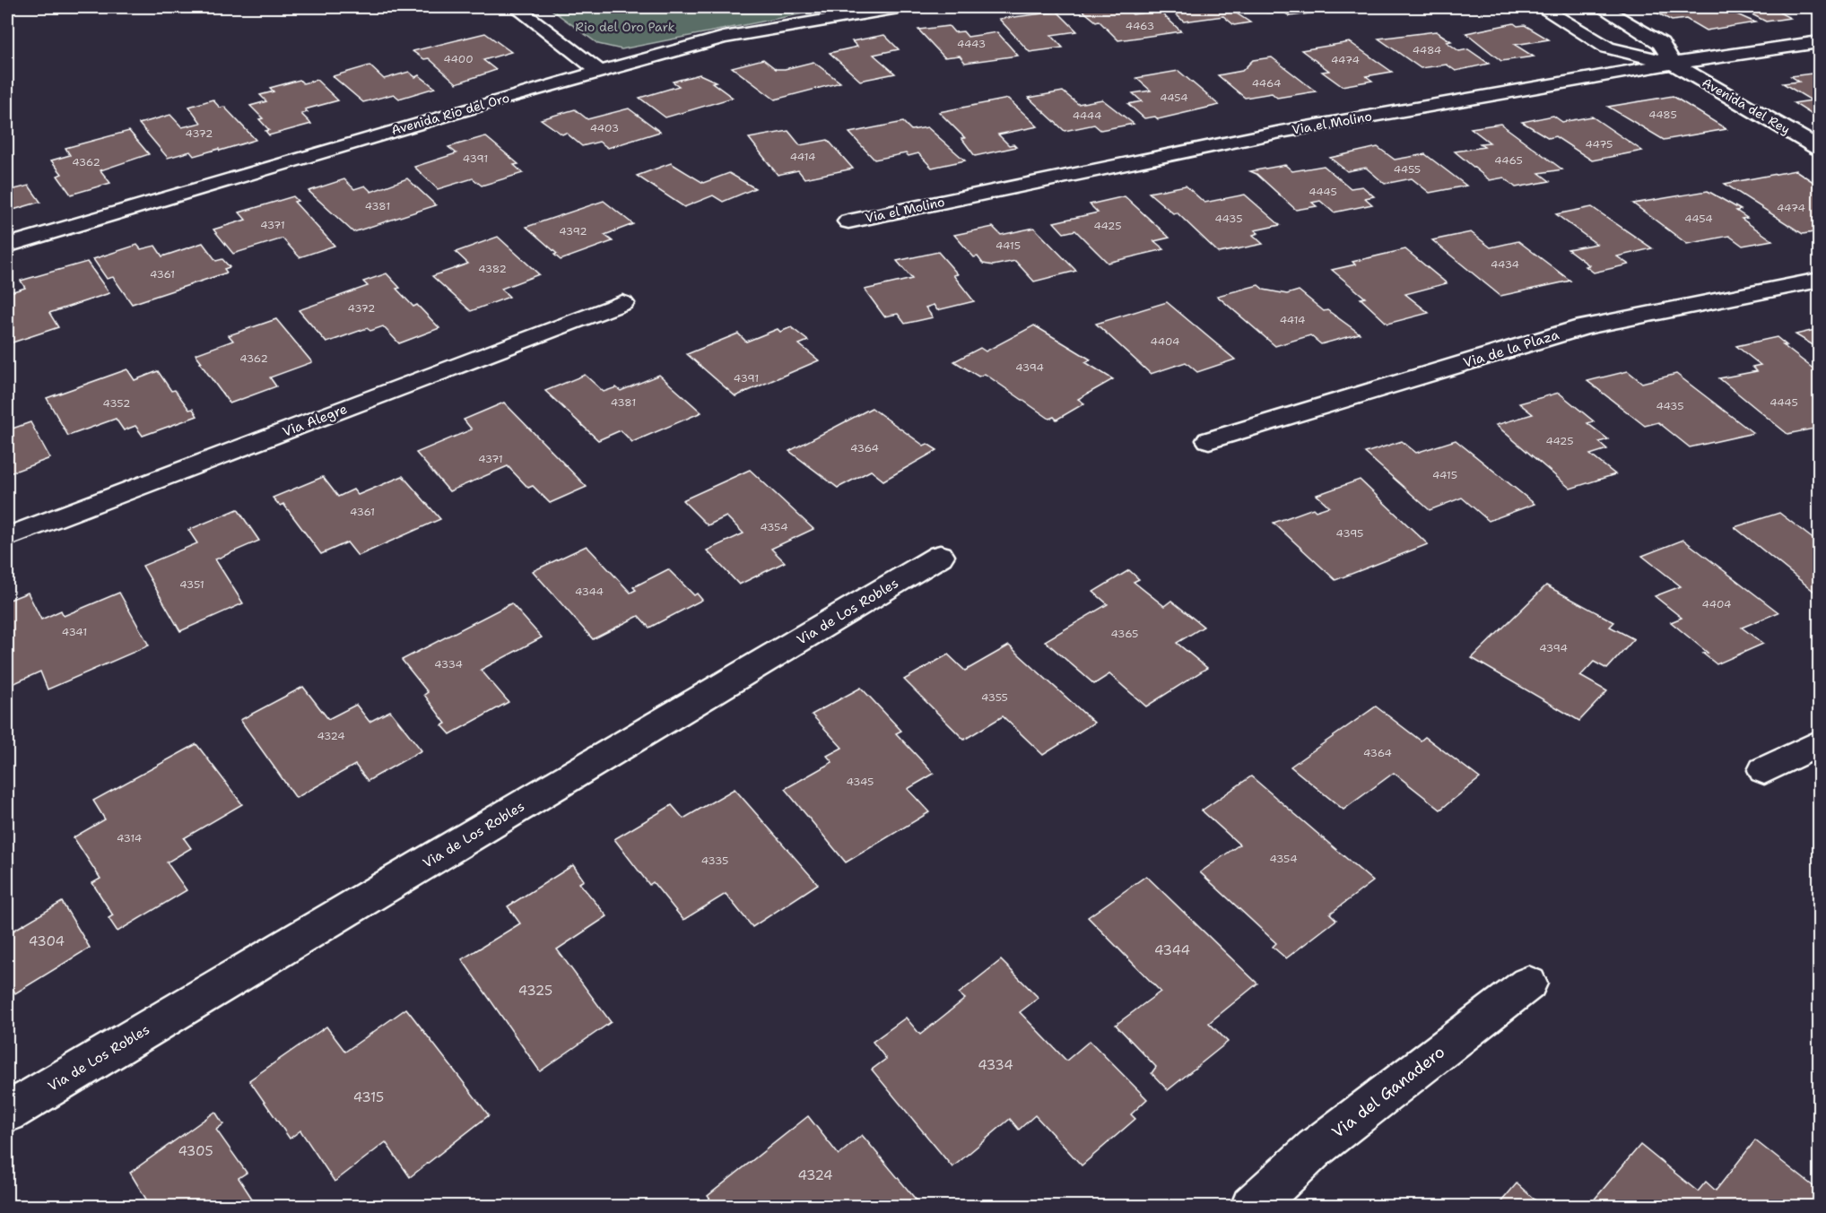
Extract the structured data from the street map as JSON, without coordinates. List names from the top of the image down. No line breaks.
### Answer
{"streets":{"street":["Avenida del Rey","Avenida Rio del Oro","Via el Molino","Via de la Plaza","Via Alegre","Via de Los Robles","Via del Ganadero"]},"crossings":[["Avenida del Rey","Via el Molino"]],"parks":["Rio del Oro Park"],"house_numbers":["4463","4443","4484","4400","4474","4464","4454","4485","4444","4403","4372","4475","4414","4391","4465","4362","4455","4445","4381","4474","4435","4454","4371","4425","4392","4415","4434","4382","4361","4372","4414","4404","4362","4394","4391","4381","4445","4352","4435","4425","4364","4371","4415","4361","4354","4395","4351","4344","4404","4341","4365","4394","4334","4355","4324","4364","4345","4314","4354","4335","4304","4344","4325","4334","4315","4305","4324"]}
